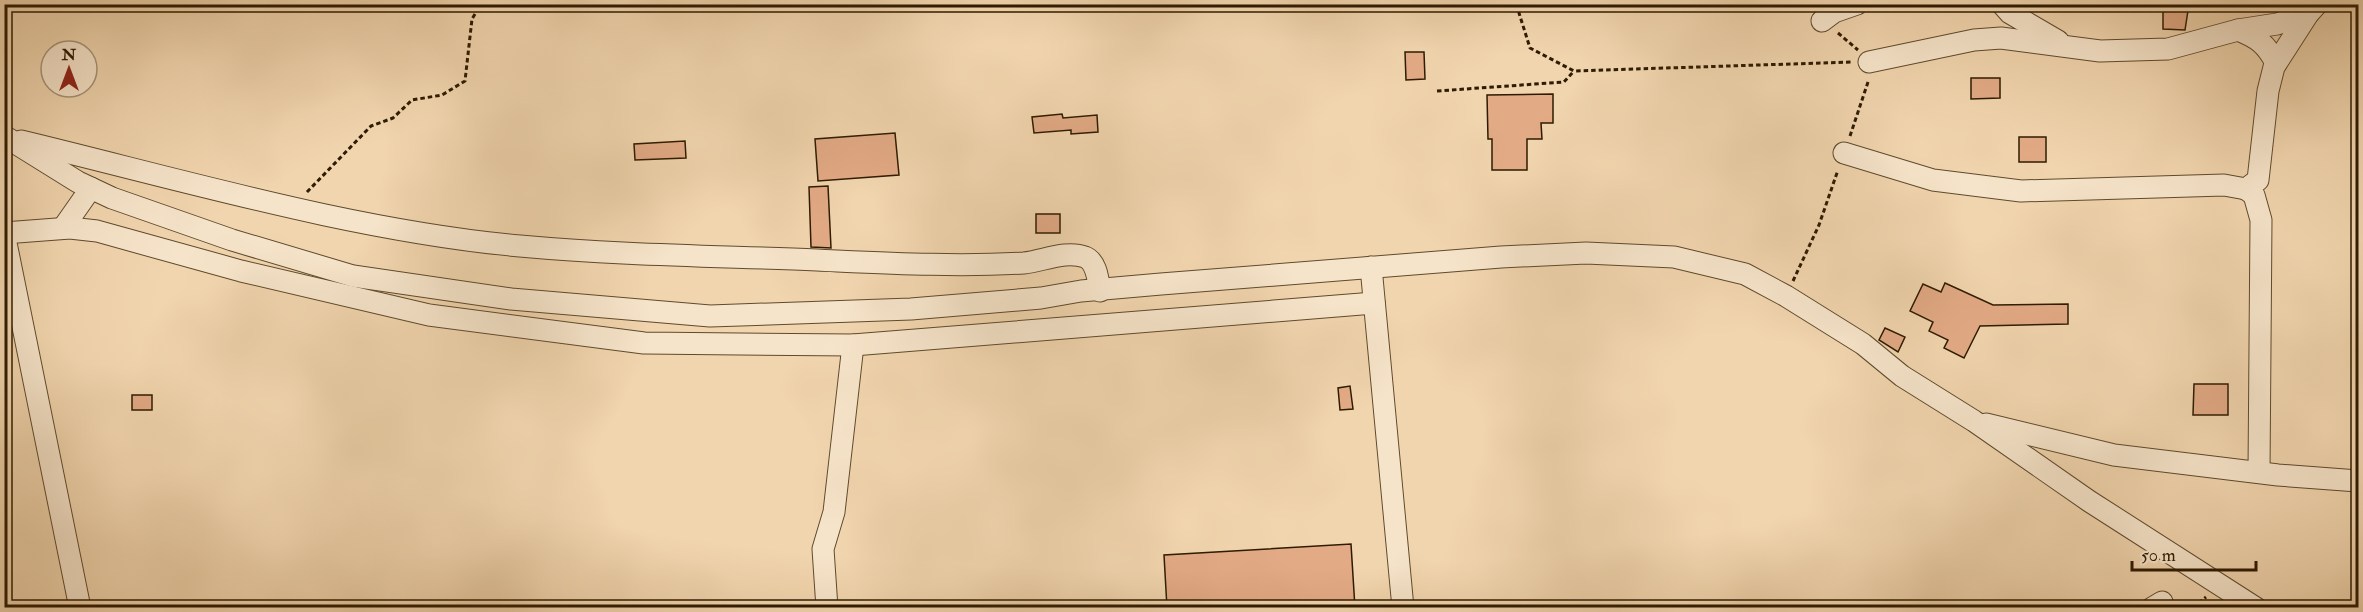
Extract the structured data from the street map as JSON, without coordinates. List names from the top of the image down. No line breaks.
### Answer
{"scale_bar":"50 m","north":"top"}
